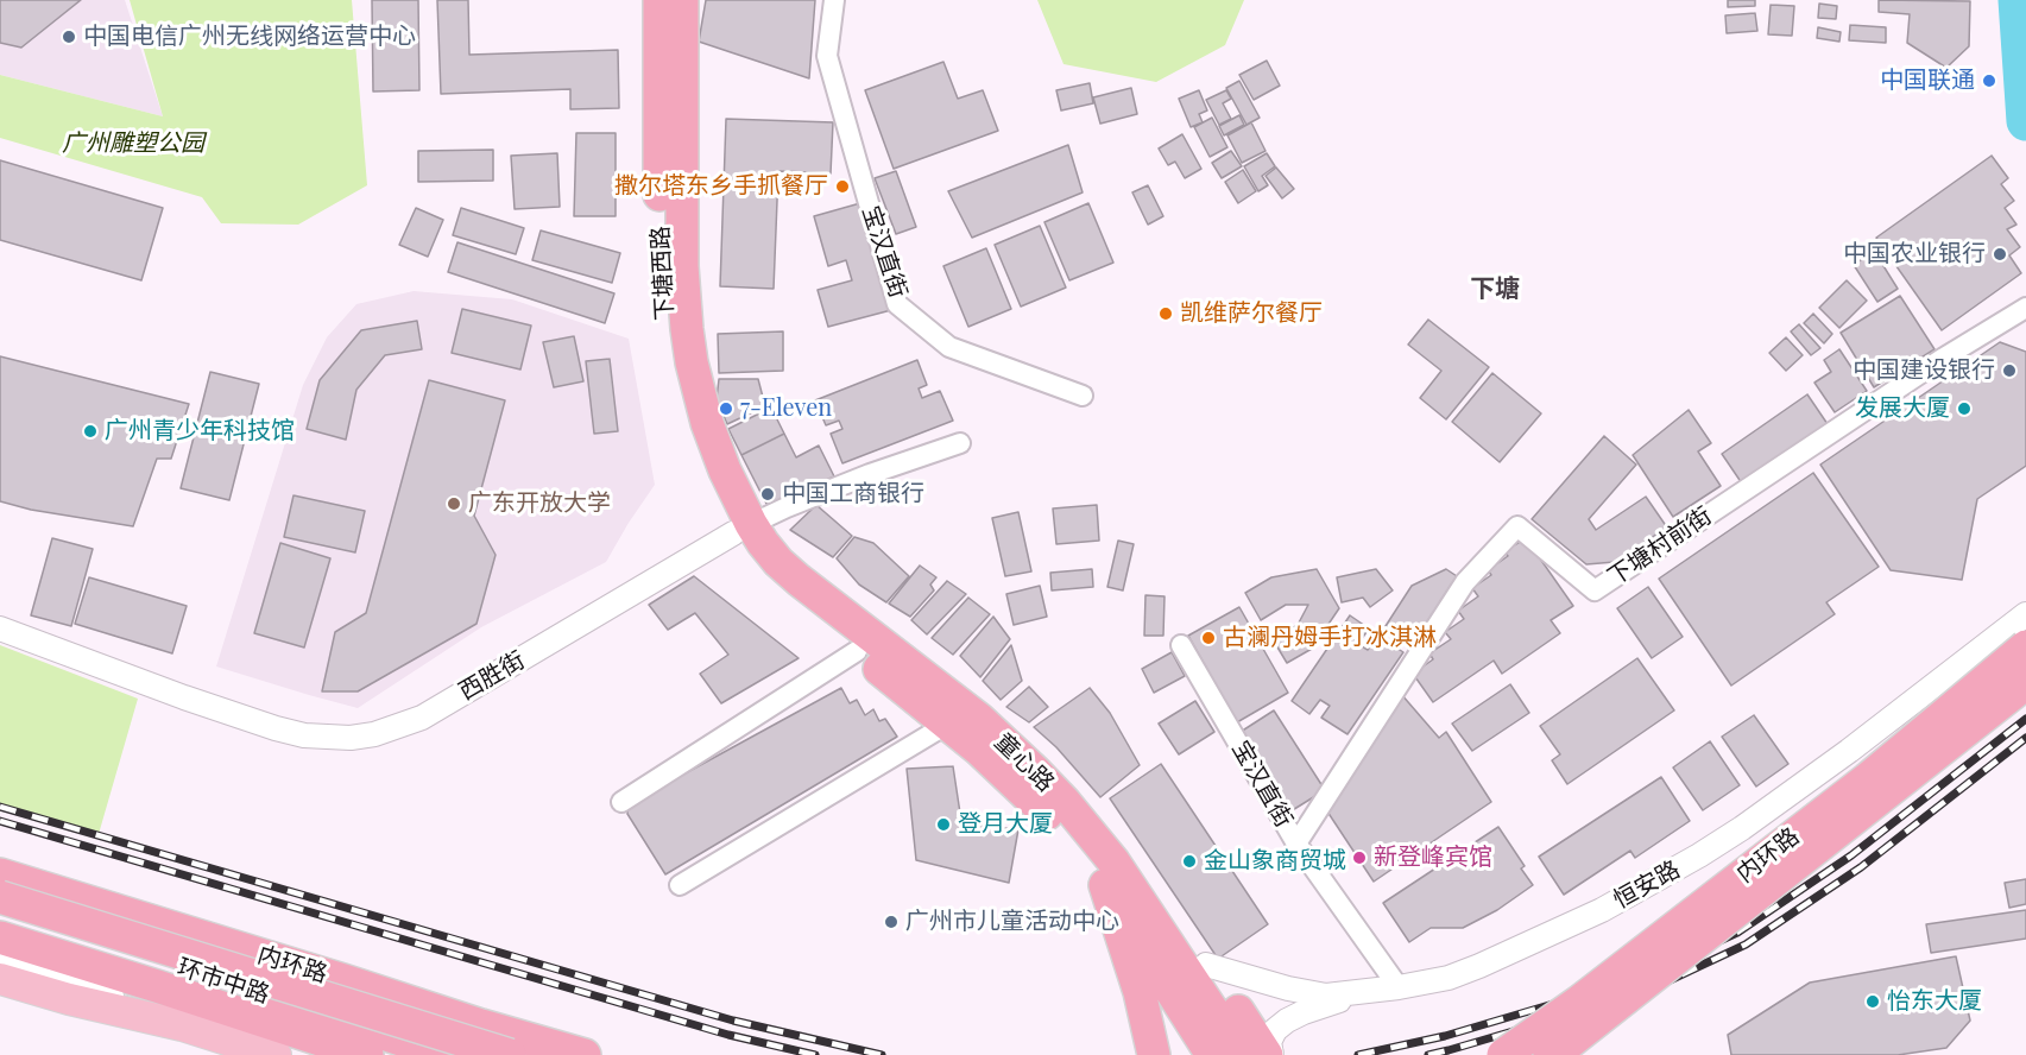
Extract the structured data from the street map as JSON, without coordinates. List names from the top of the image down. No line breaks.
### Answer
{"streets":{"highway":["下塘西路","童心路","内环路","环市中路"],"street":["宝汉直街","下塘村前街","西胜街","恒安路"]},"crossings":[["宝汉直街","下塘村前街"],["宝汉直街","恒安路"],["下塘西路","西胜街"],["下塘西路","童心路"],["西胜街","童心路"]],"districts":["下塘"],"parks":["广州雕塑公园"],"places":["中国电信广州无线网络运营中心","中国联通","撒尔塔东乡手抓餐厅","中国农业银行","凯维萨尔餐厅","中国建设银行","7-Eleven","发展大厦","广州青少年科技馆","中国工商银行","广东开放大学","古澜丹姆手打冰淇淋","登月大厦","新登峰宾馆","金山象商贸城","广州市儿童活动中心","怡东大厦"]}
